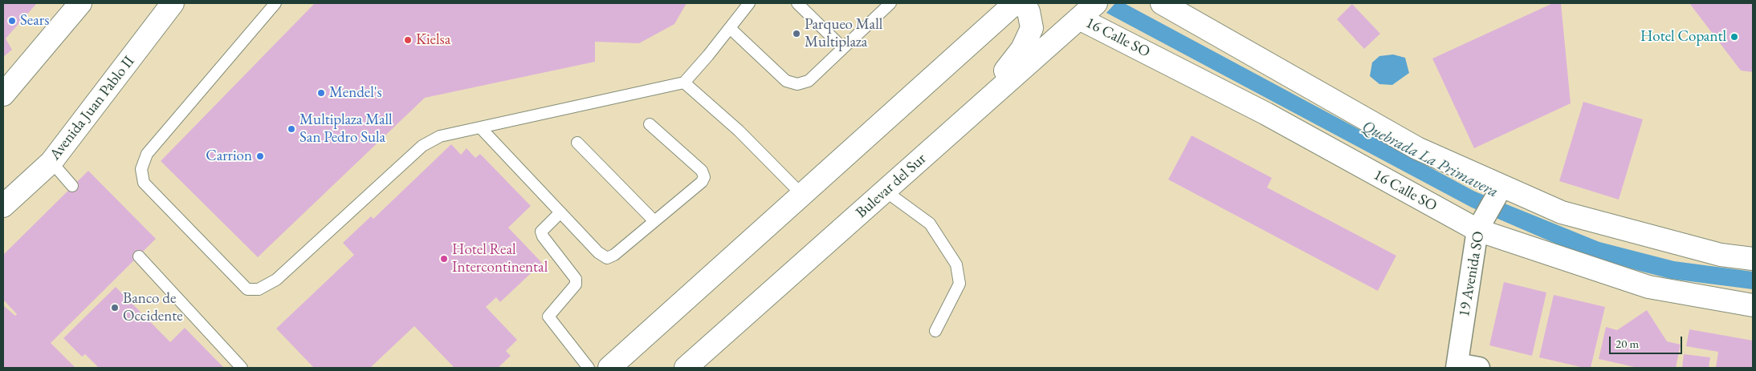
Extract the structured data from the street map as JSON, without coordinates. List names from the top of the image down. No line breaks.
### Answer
{"streets":{"main road":["16 Calle SO","Avenida Juan Pablo II","Bulevar del Sur"],"street":["19 Avenida SO"]},"crossings":[["16 Calle SO","Bulevar del Sur"],["16 Calle SO","19 Avenida SO"]],"water":["Quebrada La Primavera"],"places":["Sears","Parqueo Mall Multiplaza","Hotel Copantl","Kielsa","Mendel's","Multiplaza Mall San Pedro Sula","Carrion","Hotel Real Intercontinental","Banco de Occidente"],"scale_bar":"20 m"}
